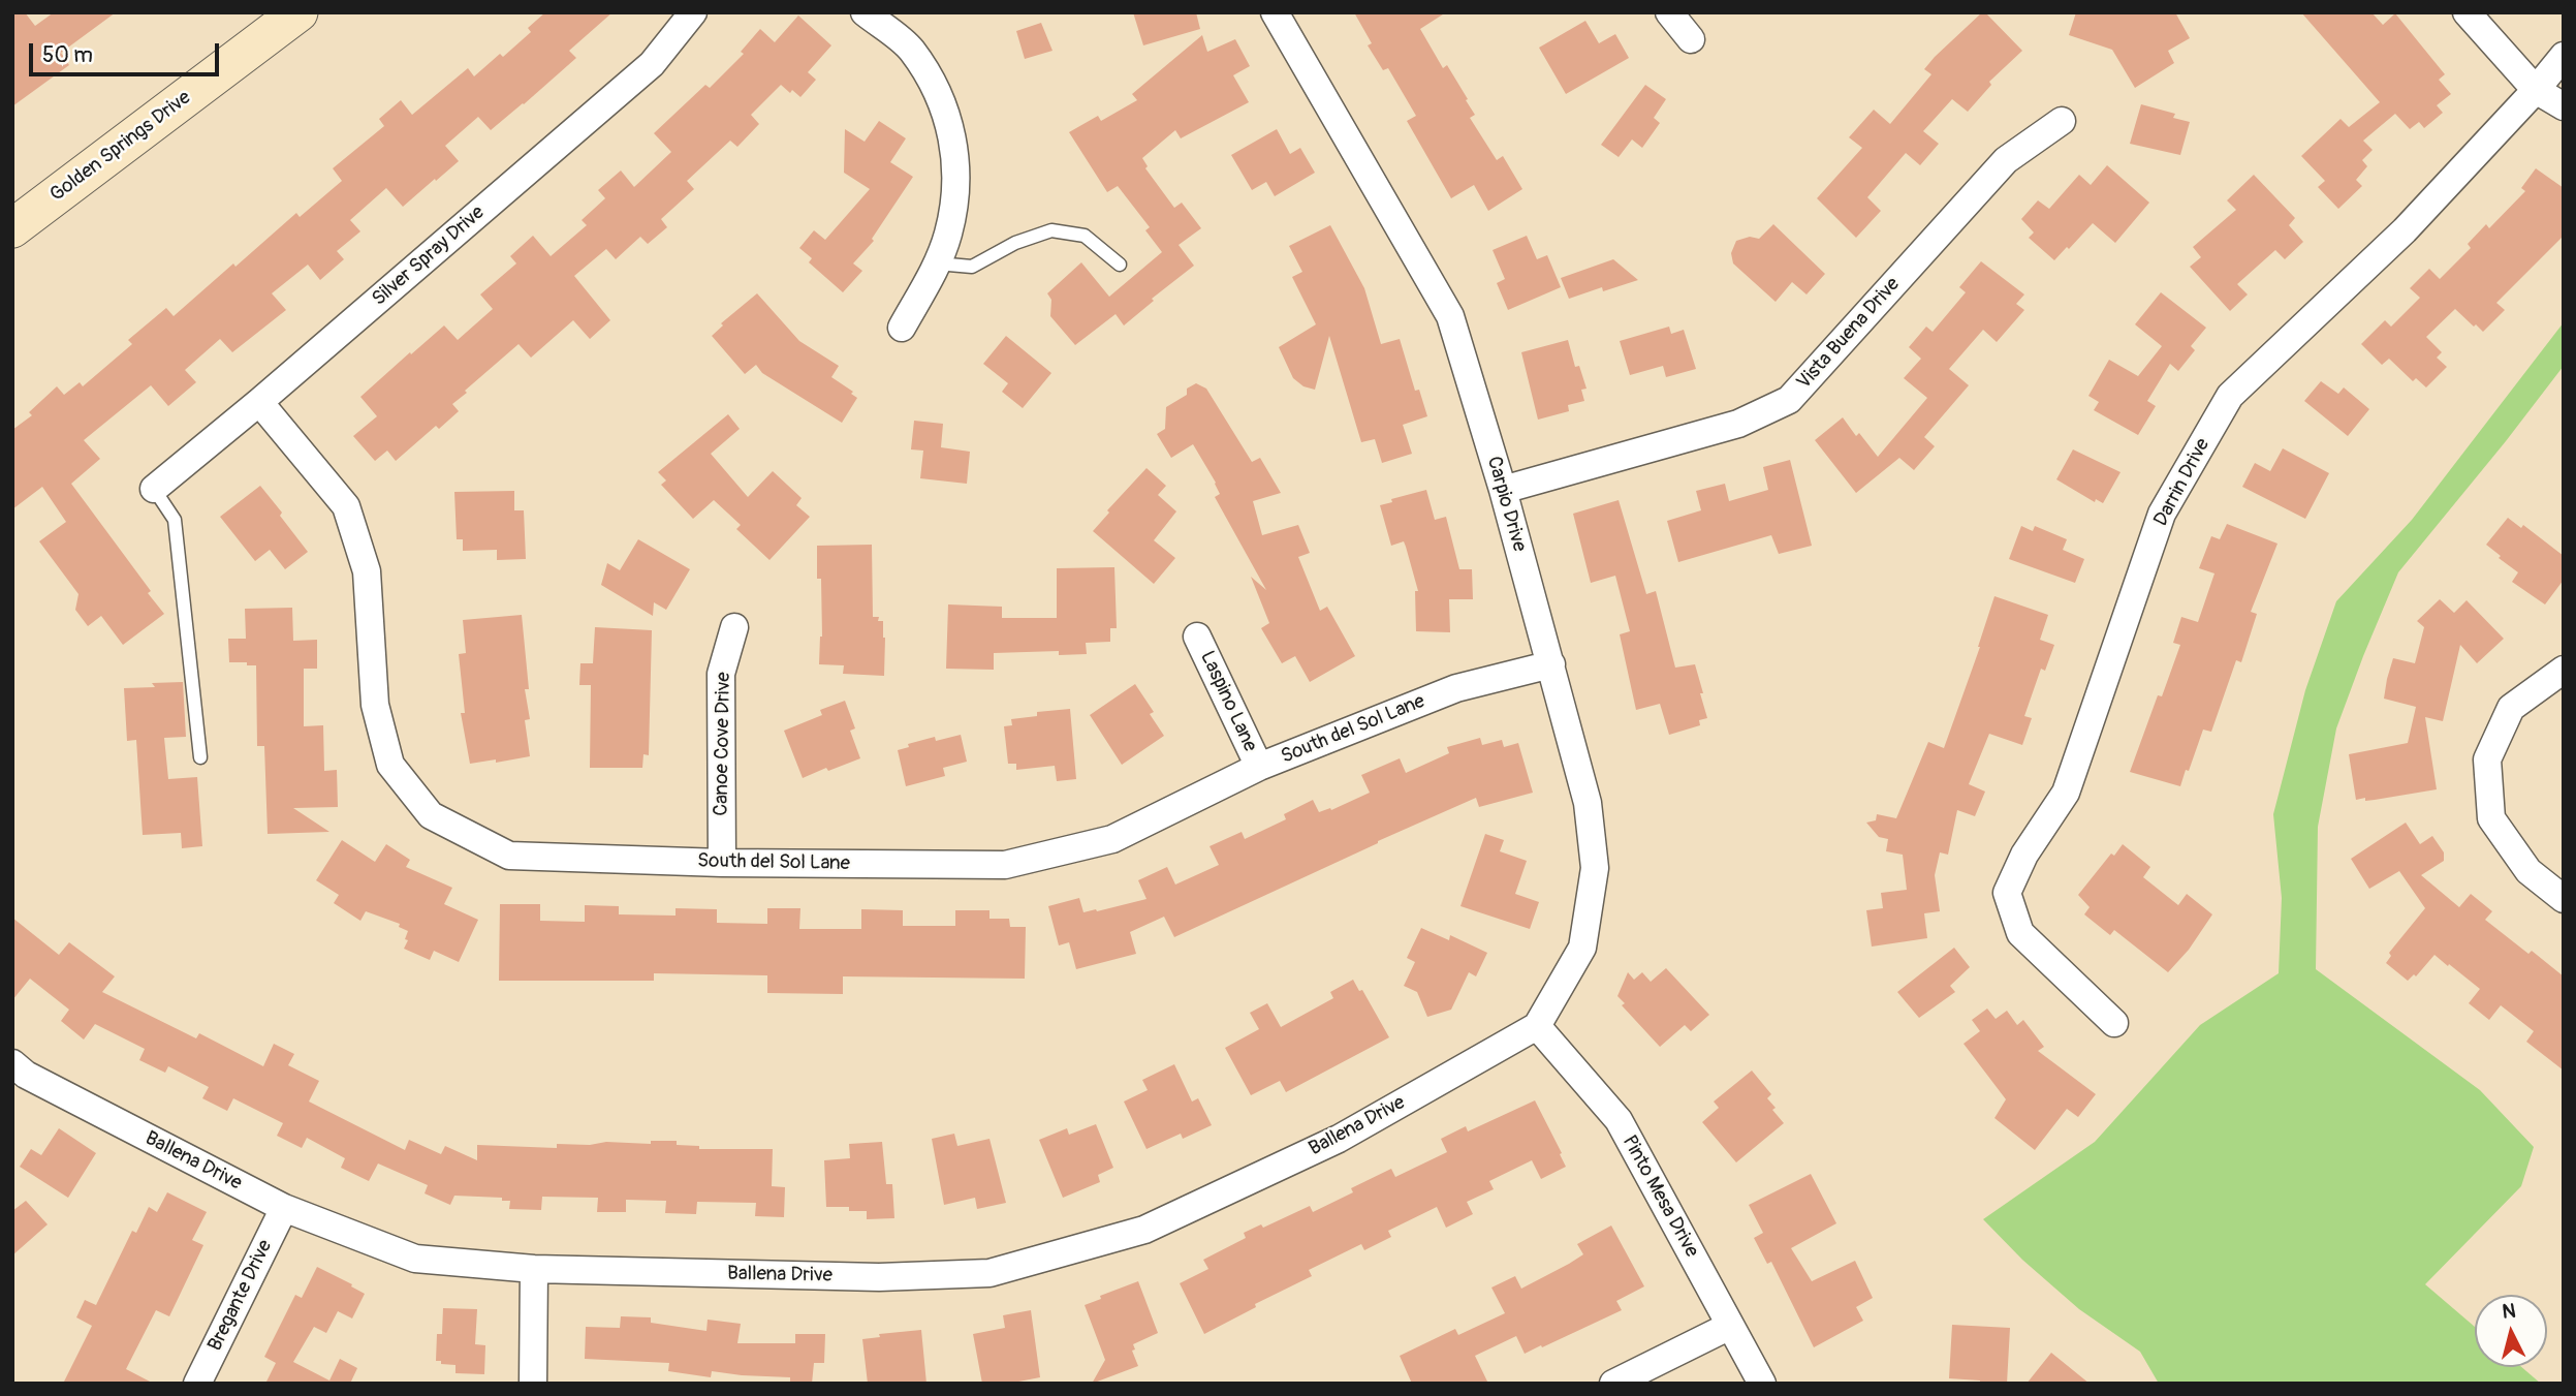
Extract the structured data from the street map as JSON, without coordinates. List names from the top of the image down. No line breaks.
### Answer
{"streets":{"main road":["Golden Springs Drive"],"street":["Silver Spray Drive","Vista Buena Drive","Darrin Drive","Carpio Drive","Laspino Lane","South del Sol Lane","Canoe Cove Drive","Ballena Drive","Pinto Mesa Drive","Bregante Drive"]},"crossings":[["Silver Spray Drive","South del Sol Lane"],["Vista Buena Drive","Carpio Drive"],["Carpio Drive","South del Sol Lane"],["Carpio Drive","Ballena Drive"],["Carpio Drive","Pinto Mesa Drive"],["Laspino Lane","South del Sol Lane"],["South del Sol Lane","Canoe Cove Drive"],["Ballena Drive","Pinto Mesa Drive"],["Ballena Drive","Bregante Drive"]],"scale_bar":"50 m","north":"top"}
